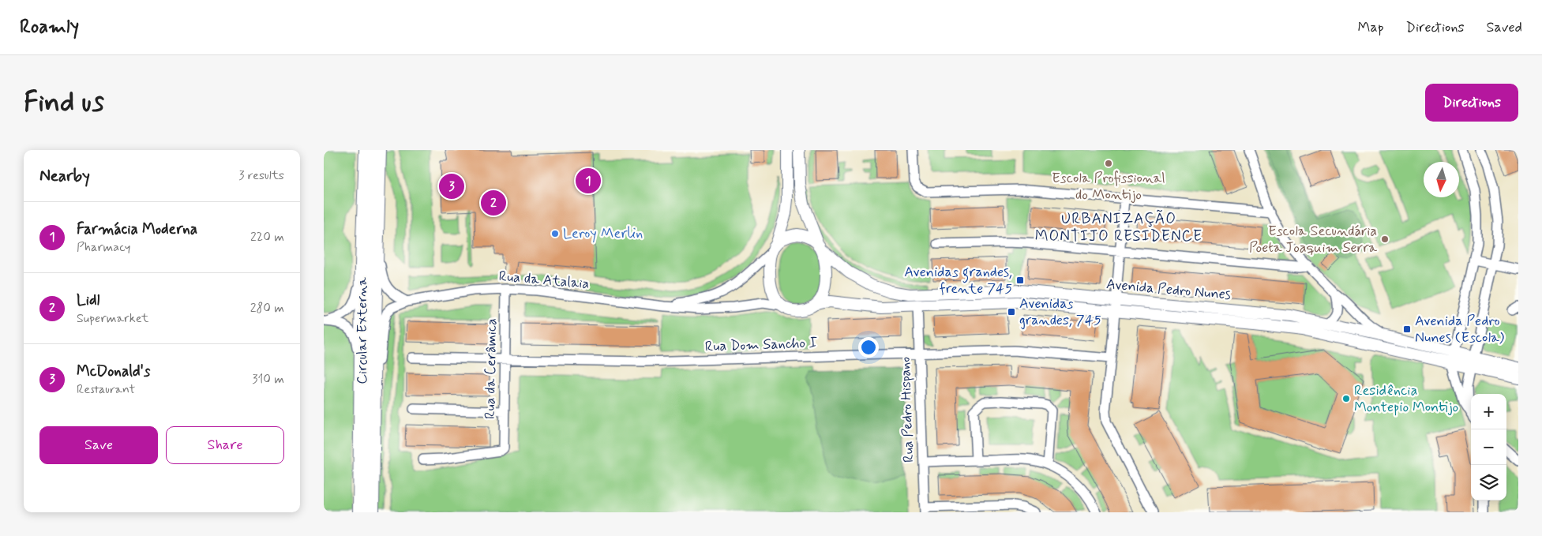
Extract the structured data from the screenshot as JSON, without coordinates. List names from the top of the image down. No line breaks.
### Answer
{"streets":{"main road":["Circular Externa"],"street":["Rua da Atalaia","Avenida Pedro Nunes","Rua Dom Sancho I","Rua da Cerâmica","Rua Pedro Hispano"]},"crossings":[["Rua da Atalaia","Avenida Pedro Nunes"],["Rua da Atalaia","Circular Externa"],["Rua da Atalaia","Rua da Cerâmica"],["Avenida Pedro Nunes","Rua Pedro Hispano"],["Rua Dom Sancho I","Rua da Cerâmica"],["Rua Dom Sancho I","Rua Pedro Hispano"]],"districts":["URBANIZAÇÃO MONTIJO RESIDENCE"],"places":{"other":["Escola Profissional do Montijo","Leroy Merlin","Escola Secundária Poeta Joaquim Serra","Residência Montepio Montijo"],"transit":["Avenidas grandes, frente 745","Avenidas grandes, 745","Avenida Pedro Nunes (Escola)"]},"north":"bottom","page":{"header":"Roamly","nav":["Map","Directions","Saved"],"buttons":["Directions",["Save","Share"]],"title":"Find us","heading":["Nearby","3 results"],"pins":["1","3","2"],"list":[{"mark":"1","name":"Farmácia Moderna","note":"Pharmacy","value":"220 m"},{"mark":"2","name":"Lidl","note":"Supermarket","value":"280 m"},{"mark":"3","name":"McDonald's","note":"Restaurant","value":"310 m"}],"map_buttons":["+","−"]}}
